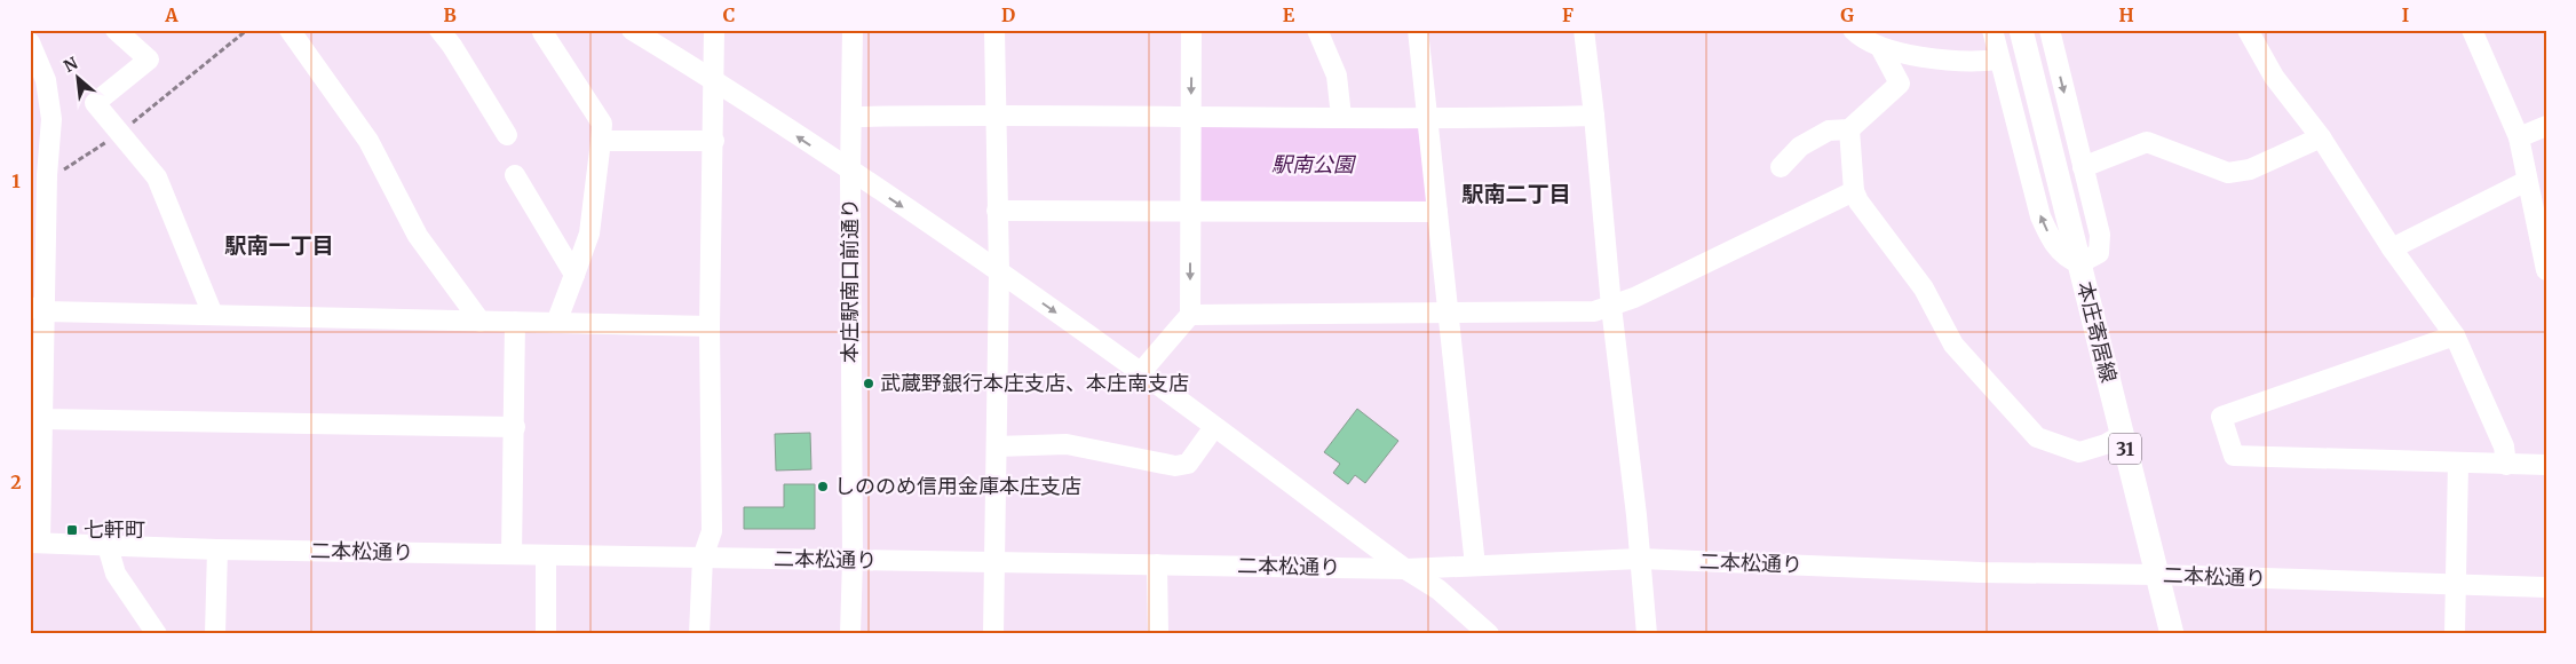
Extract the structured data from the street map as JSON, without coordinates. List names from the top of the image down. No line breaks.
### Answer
{"streets":{"main road":["本庄寄居線","31"],"street":["本庄駅南口前通り","二本松通り"]},"crossings":[["本庄駅南口前通り","二本松通り"],["本庄寄居線","二本松通り"]],"districts":["駅南二丁目","駅南一丁目"],"parks":["駅南公園"],"places":{"other":["武蔵野銀行本庄支店、本庄南支店","しののめ信用金庫本庄支店"],"transit":["七軒町"]},"north":"top left","grid":{"columns":["A","B","C","D","E","F","G","H","I"],"rows":["1","2"]}}
